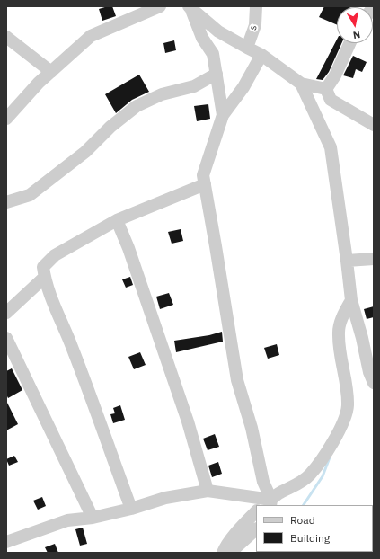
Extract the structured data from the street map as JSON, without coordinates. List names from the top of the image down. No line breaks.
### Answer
{"streets":{"street":["s"]},"legend":["Road","Building"],"north":"bottom"}
